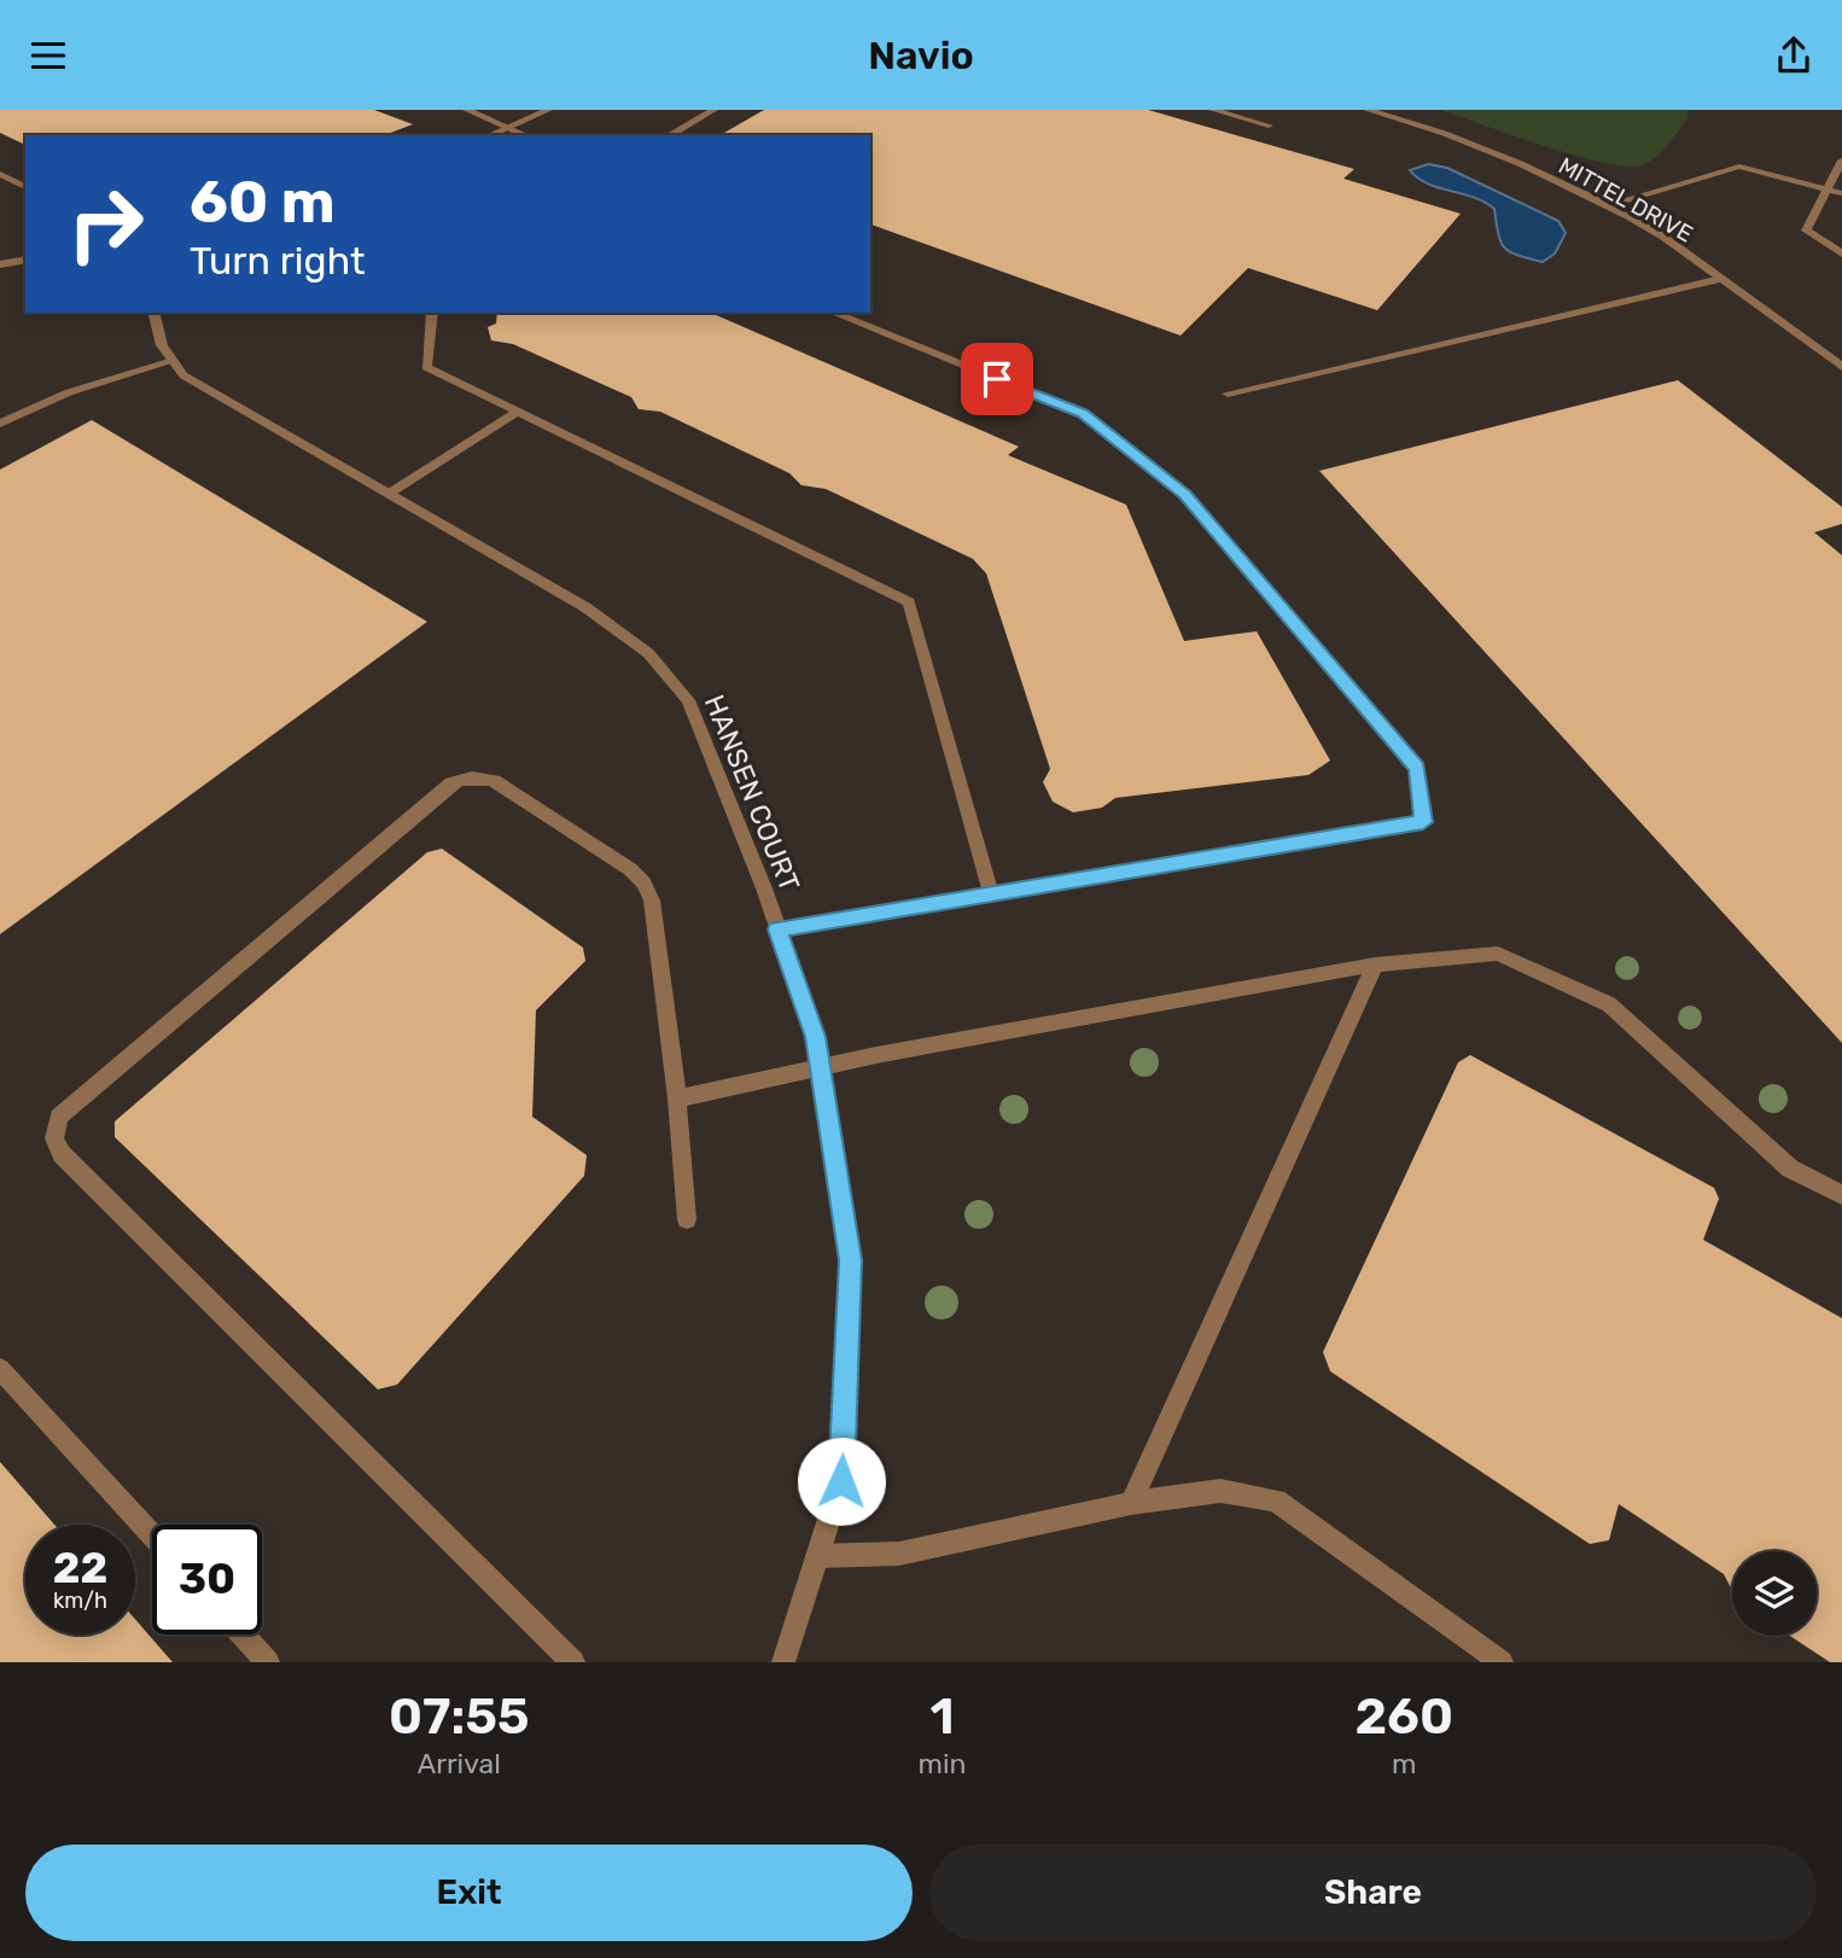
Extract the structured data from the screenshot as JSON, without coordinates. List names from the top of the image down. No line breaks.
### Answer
{"streets":{"street":["MITTEL DRIVE","HANSEN COURT"]},"page":{"header":"Navio","turn":["60 m","Turn right"],"speed":"22 km/h","limit":"30","eta":["07:55","Arrival","1","min","260","m"],"buttons":["Exit","Share"]}}
